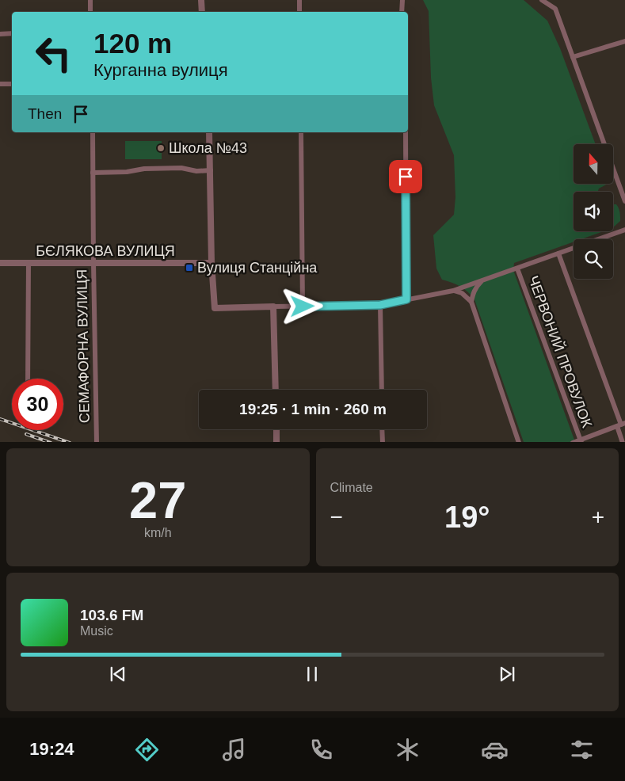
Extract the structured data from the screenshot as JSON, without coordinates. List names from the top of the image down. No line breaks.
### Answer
{"streets":{"street":["БЄЛЯКОВА ВУЛИЦЯ","СЕМАФОРНА ВУЛИЦЯ","ЧЕРВОНИЙ ПРОВУЛОК"]},"crossings":[["БЄЛЯКОВА ВУЛИЦЯ","СЕМАФОРНА ВУЛИЦЯ"]],"places":{"other":["Школа №43"],"transit":["Вулиця Станційна"]},"north":"top","page":{"turn":["120 m","Курганна вулиця"],"then":"Then","limit":"30","trip":"19:25 · 1 min · 260 m","tile":[["27","km/h"],"Climate"],"heat":["−","19°","+"],"song":["103.6 FM","Music"],"tabs":"19:24"}}
